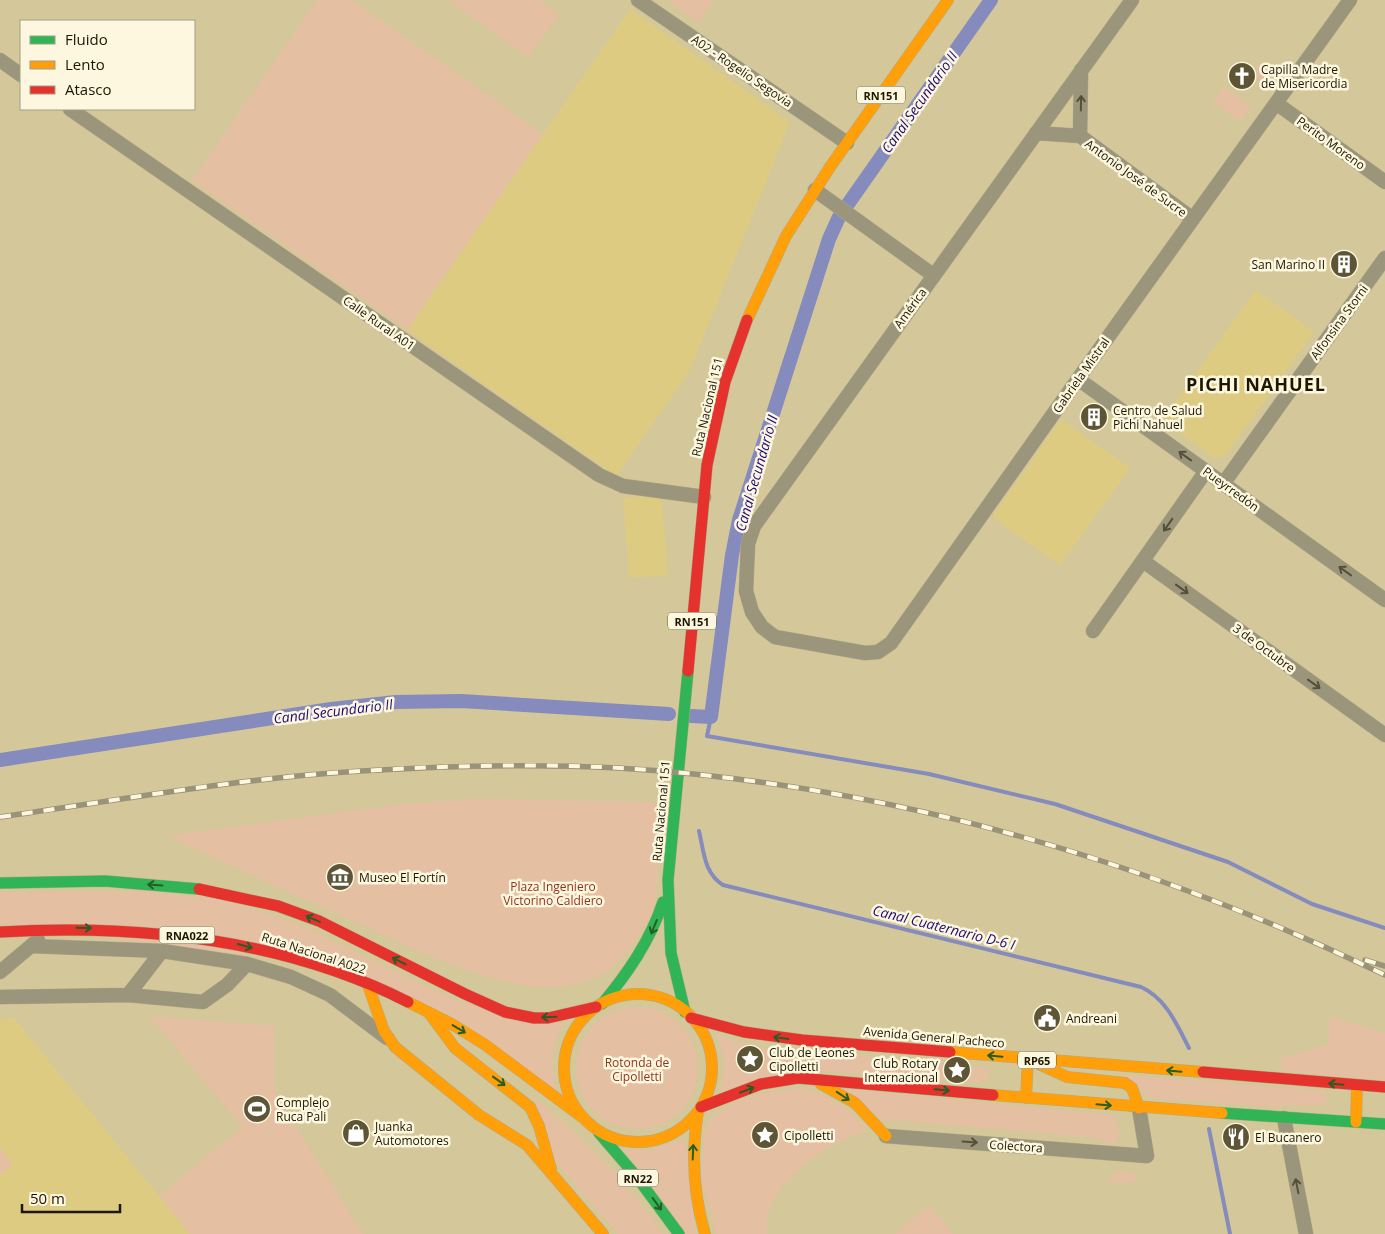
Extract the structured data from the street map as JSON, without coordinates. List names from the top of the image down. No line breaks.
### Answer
{"streets":{"main road":["RN151","Ruta Nacional 151","RNA022","Ruta Nacional A022","Avenida General Pacheco","RP65","RN22"],"street":["A02 - Rogelio Segovia","Perito Moreno","Antonio José de Sucre","América","Alfonsina Storni","Calle Rural A01","Gabriela Mistral","Pueyrredón","3 de Octubre","Colectora"]},"crossings":[["A02 - Rogelio Segovia","Ruta Nacional 151"],["Perito Moreno","Gabriela Mistral"],["Antonio José de Sucre","América"],["Antonio José de Sucre","Gabriela Mistral"],["América","Gabriela Mistral"],["Alfonsina Storni","Pueyrredón"],["Calle Rural A01","Ruta Nacional 151"],["Gabriela Mistral","Pueyrredón"],["Ruta Nacional 151","Ruta Nacional A022"],["Ruta Nacional 151","Avenida General Pacheco"],["Ruta Nacional 151","RN22"],["Ruta Nacional A022","Avenida General Pacheco"],["Ruta Nacional A022","RN22"],["Avenida General Pacheco","RN22"]],"one_way":["Pueyrredón","3 de Octubre","Colectora"],"districts":["PICHI NAHUEL"],"water":["Canal Secundario II","Canal Cuaternario D-6 I"],"parks":["Plaza Ingeniero Victorino Caldiero","Rotonda de Cipolletti"],"places":{"church":["Capilla Madre de Misericordia"],"building":["San Marino II","Centro de Salud Pichi Nahuel"],"museum":["Museo El Fortín"],"public building":["Andreani"],"place":["Club de Leones Cipolletti","Club Rotary Internacional","Cipolletti"],"sports":["Complejo Ruca Pali"],"shop":["Juanka Automotores"],"restaurant":["El Bucanero"]},"legend":["Fluido","Lento","Atasco"],"scale_bar":"50 m"}
